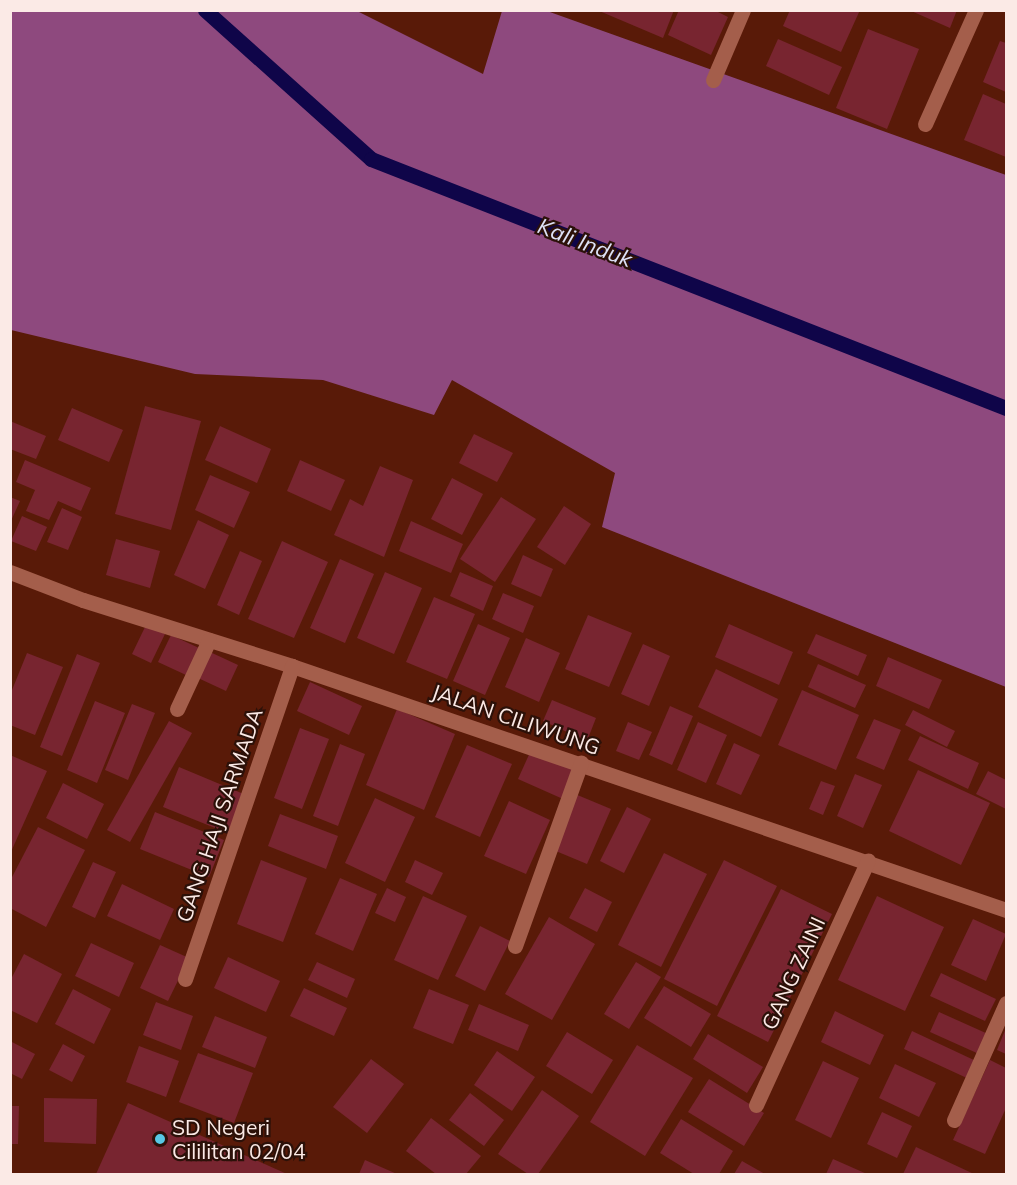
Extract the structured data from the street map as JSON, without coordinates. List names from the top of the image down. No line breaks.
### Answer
{"streets":{"street":["JALAN CILIWUNG","GANG HAJI SARMADA","GANG ZAINI"]},"crossings":[["JALAN CILIWUNG","GANG HAJI SARMADA"],["JALAN CILIWUNG","GANG ZAINI"]],"water":["Kali Induk"],"places":["SD Negeri Cililitan 02/04"]}
